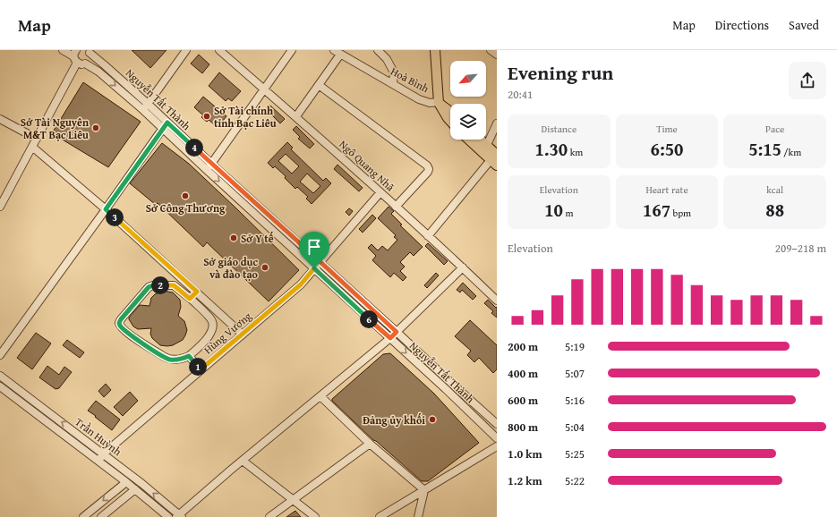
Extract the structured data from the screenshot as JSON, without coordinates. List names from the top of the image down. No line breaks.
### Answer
{"streets":{"main road":["Hoà Bình"],"street":["Nguyễn Tất Thành","Ngô Quang Nhã","Hùng Vương","Trần Huỳnh"]},"crossings":[["Nguyễn Tất Thành","Hùng Vương"],["Ngô Quang Nhã","Hùng Vương"],["Hùng Vương","Trần Huỳnh"]],"places":["Sở Tài chính tỉnh Bạc Liêu","Sở Tài Nguyên M&T Bạc Liêu","Sở Công Thương","Sở Y tế","Sở giáo dục và đào tạo","Đảng ủy khối"],"north":"bottom left","page":{"header":"Map","nav":["Map","Directions","Saved"],"heading":["Evening run","20:41"],"stats":[["Distance","1.30 km"],["Time","6:50"],["Pace","5:15 /km"],["Elevation","10 m"],["Heart rate","167 bpm"],["kcal","88"]],"pins":["4","3","2","6","1"],"chart":["Elevation","209–218 m"],"list":[{"name":"200 m","note":"5:19"},{"name":"400 m","note":"5:07"},{"name":"600 m","note":"5:16"},{"name":"800 m","note":"5:04"},{"name":"1.0 km","note":"5:25"},{"name":"1.2 km","note":"5:22"}]}}
